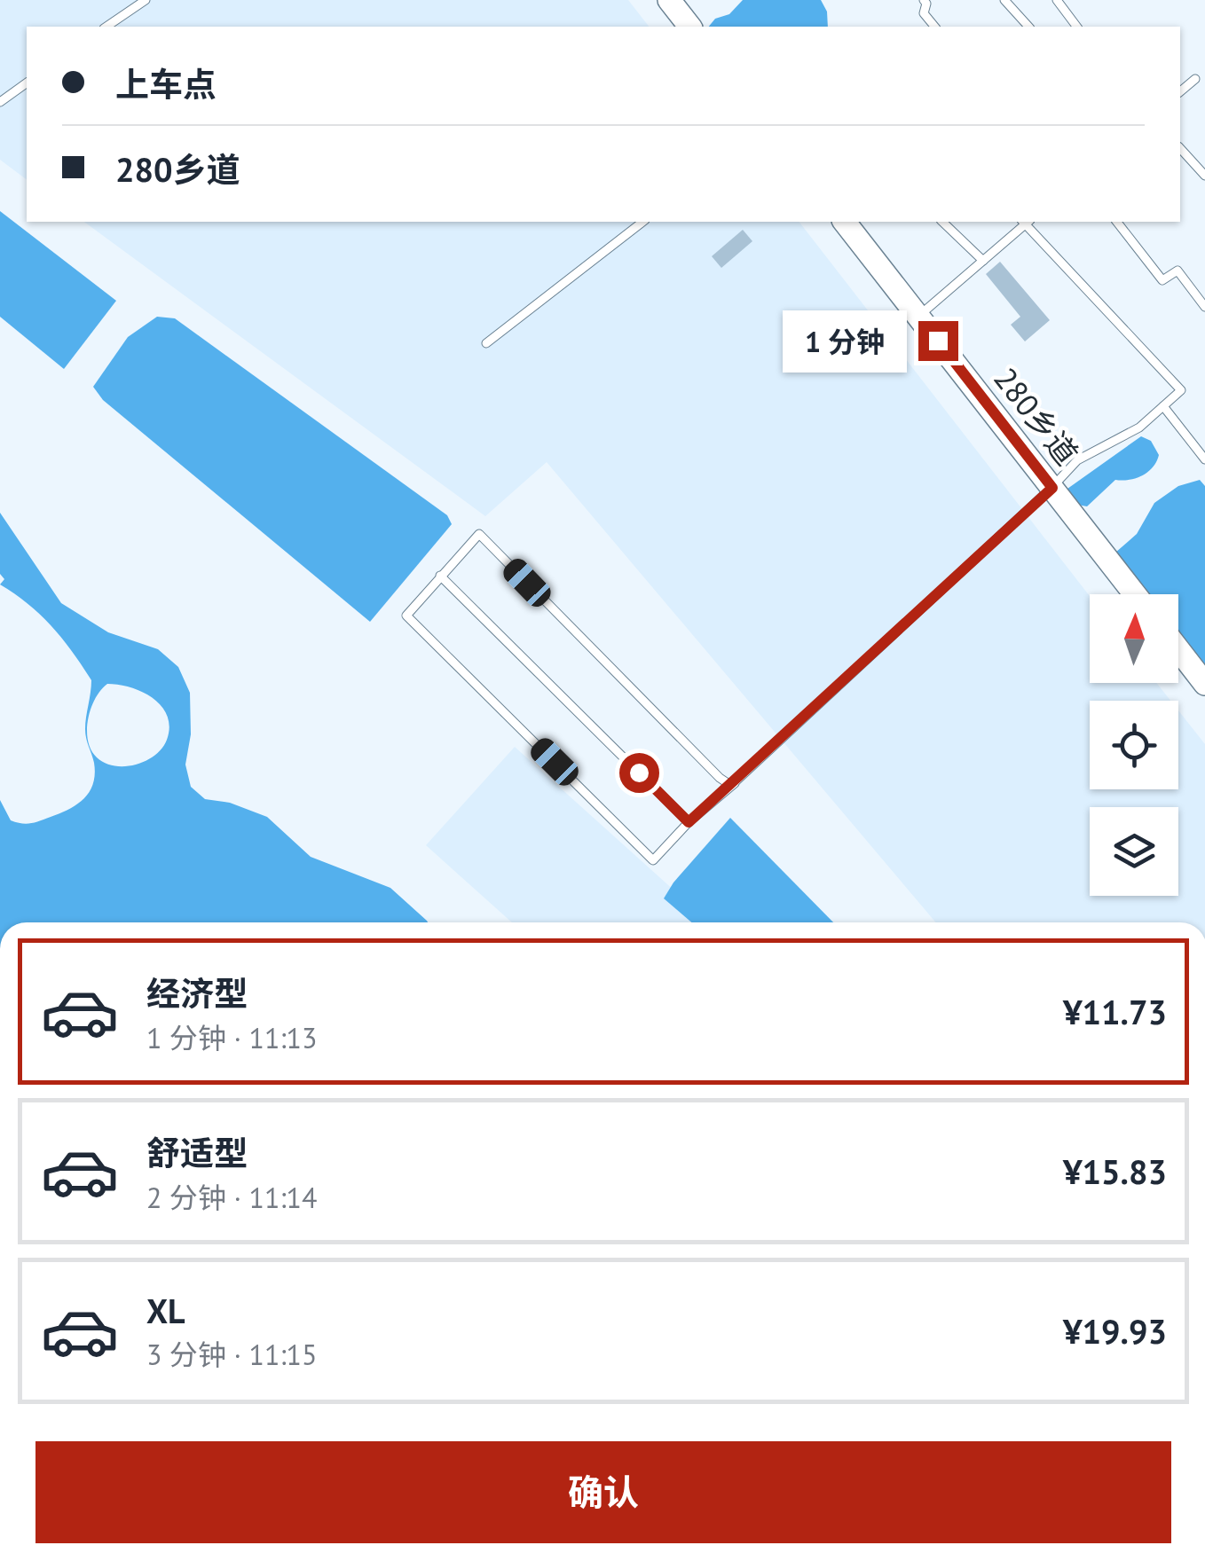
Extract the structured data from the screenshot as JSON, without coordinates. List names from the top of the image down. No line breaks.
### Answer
{"streets":{"street":["280乡道"]},"north":"top","page":{"banner":["上车点","280乡道"],"bubble":"1 分钟","list":[{"name":"经济型","note":"1 分钟 · 11:13","value":"¥11.73"},{"name":"舒适型","note":"2 分钟 · 11:14","value":"¥15.83"},{"name":"XL","note":"3 分钟 · 11:15","value":"¥19.93"}],"buttons":"确认"}}
